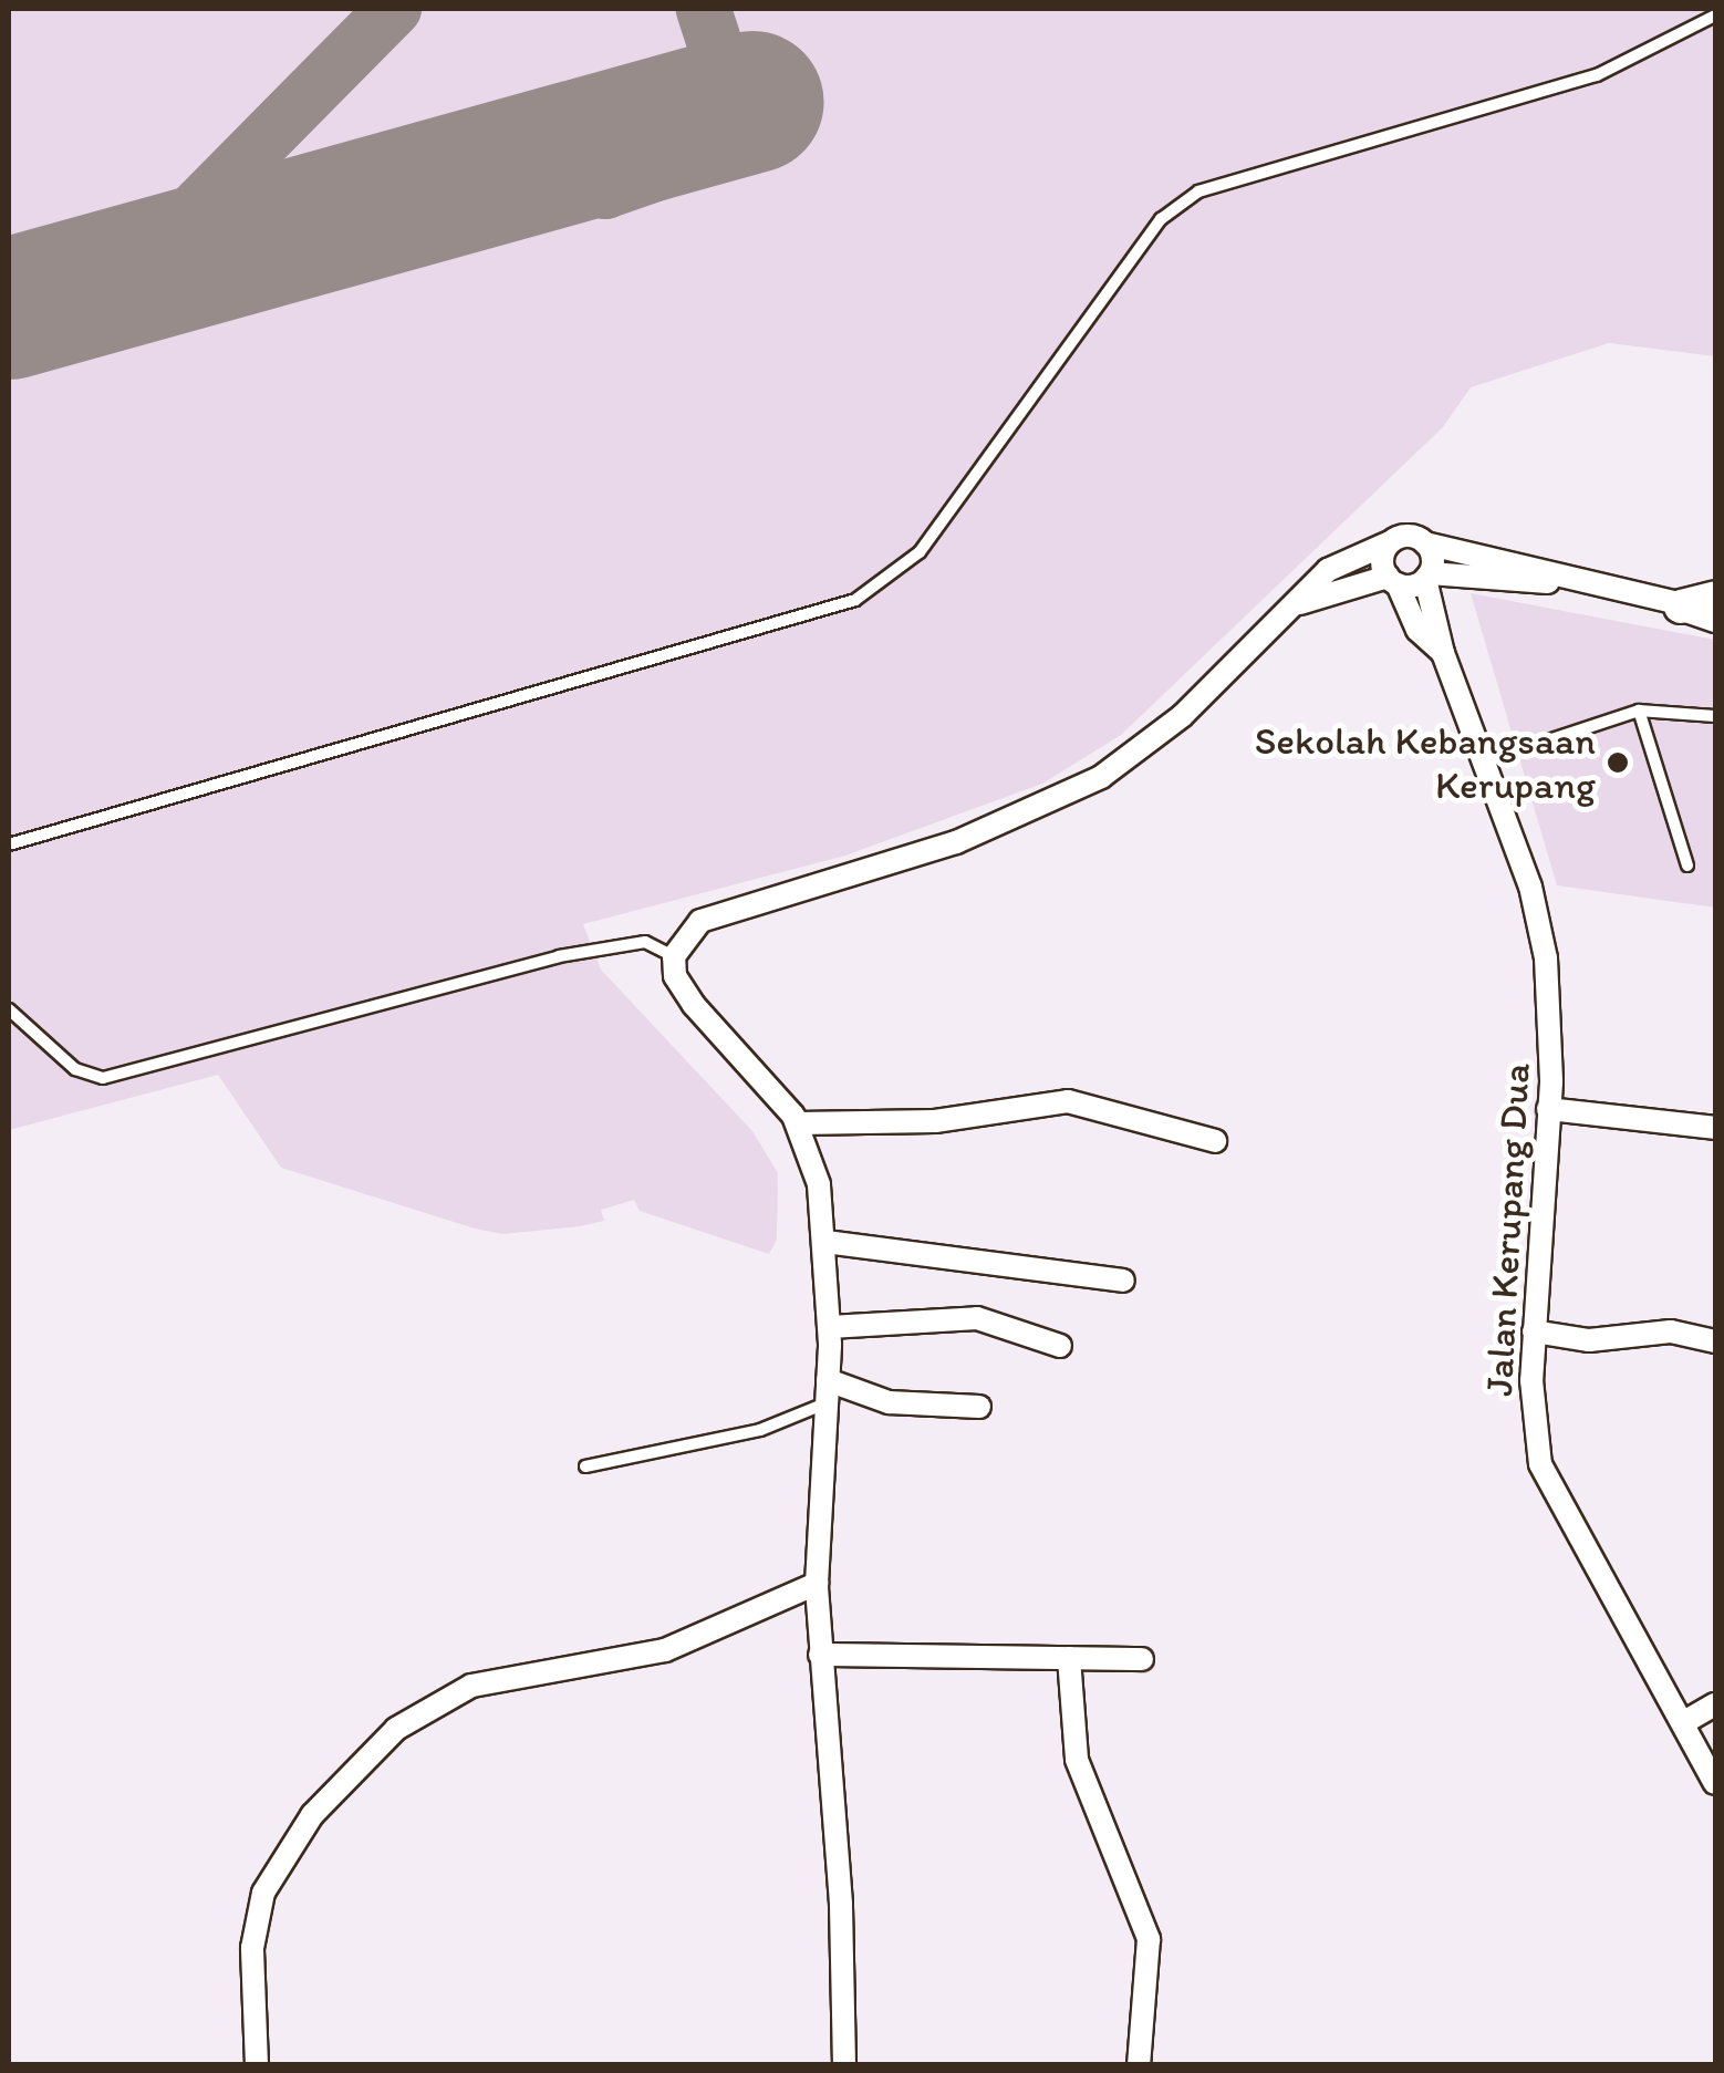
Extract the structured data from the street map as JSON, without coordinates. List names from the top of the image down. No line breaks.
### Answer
{"streets":{"street":["Jalan Kerupang Dua"]},"places":["Sekolah Kebangsaan Kerupang"]}
